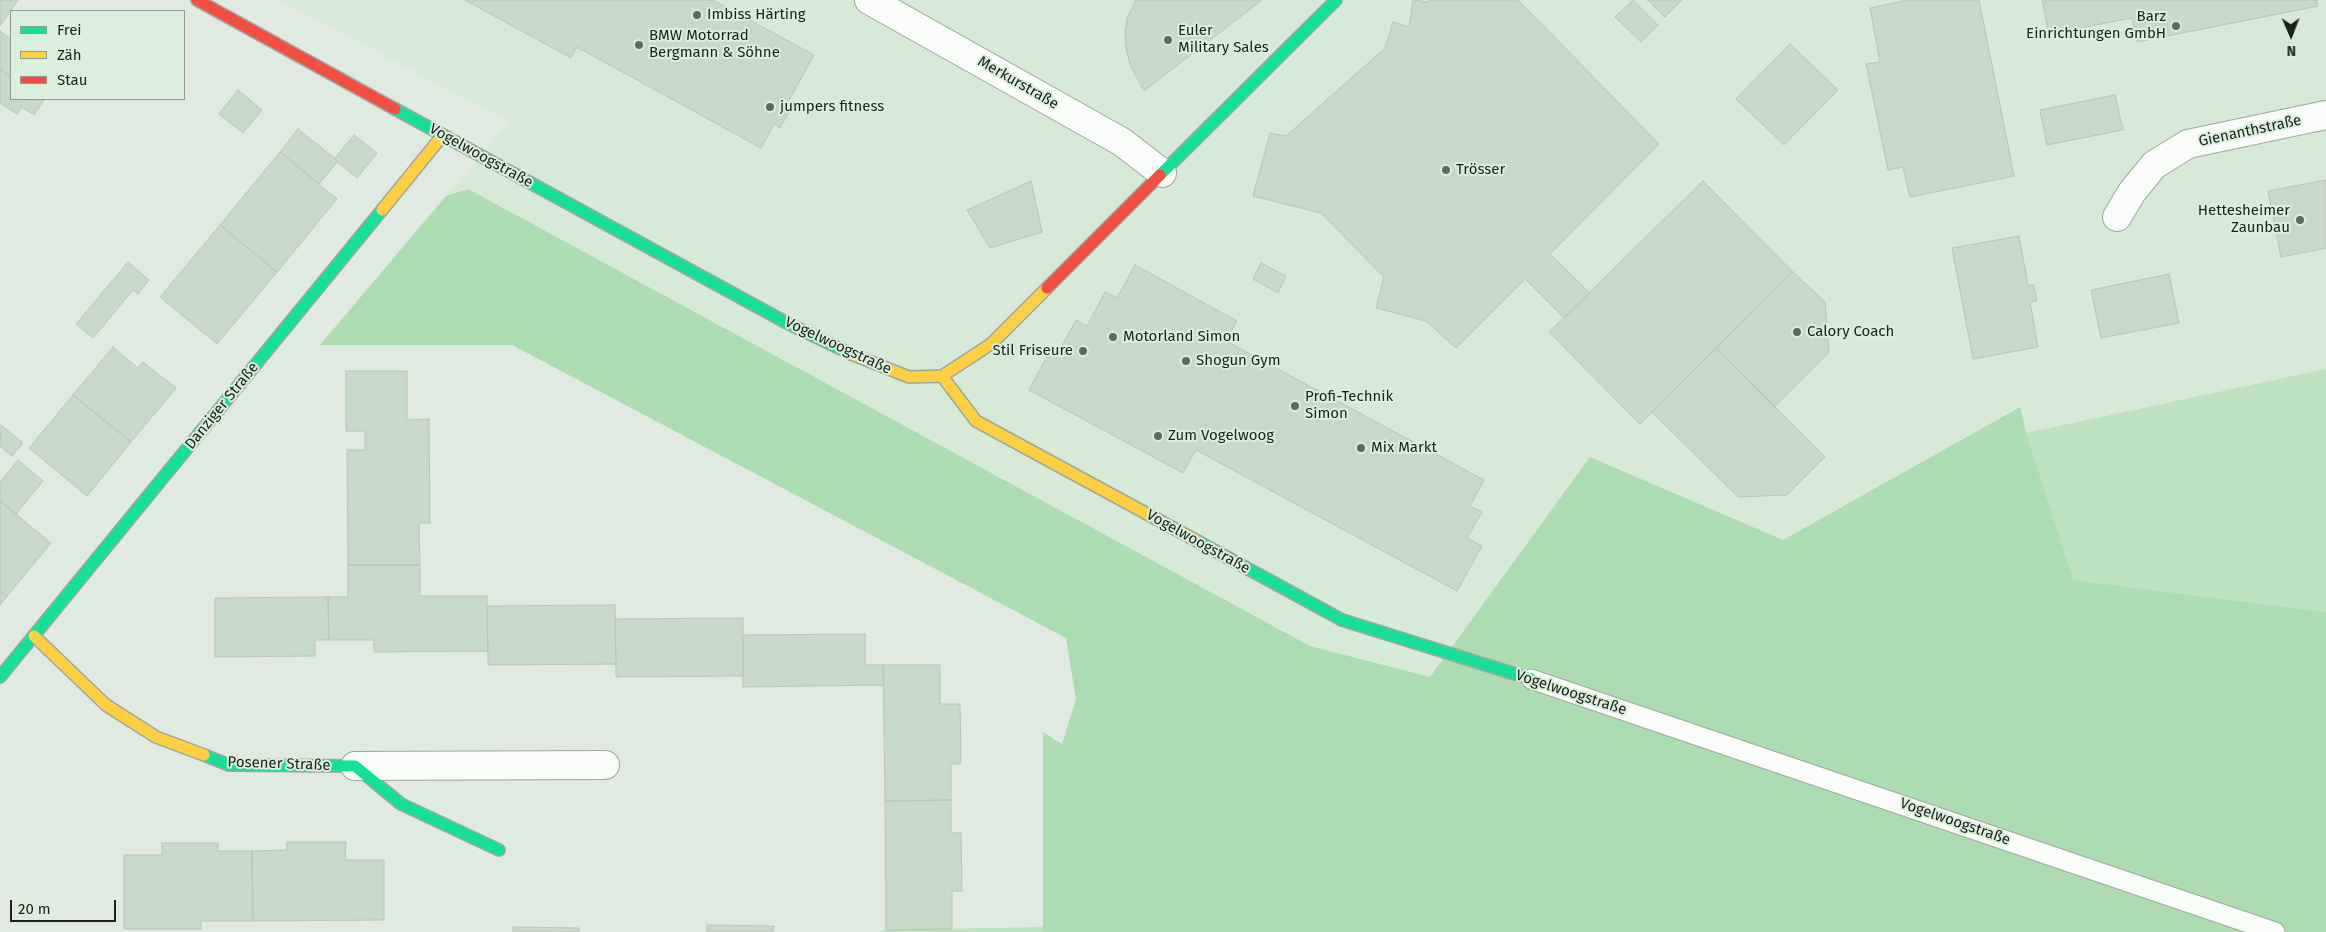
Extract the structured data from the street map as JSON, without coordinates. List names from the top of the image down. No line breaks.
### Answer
{"streets":{"street":["Merkurstraße","Gienanthstraße","Vogelwoogstraße","Danziger Straße","Posener Straße"]},"crossings":[["Vogelwoogstraße","Danziger Straße"],["Danziger Straße","Posener Straße"]],"places":["Imbiss Härting","Barz Einrichtungen GmbH","Euler Military Sales","BMW Motorrad Bergmann & Söhne","jumpers fitness","Trösser","Hettesheimer Zaunbau","Calory Coach","Motorland Simon","Stil Friseure","Shogun Gym","Profi-Technik Simon","Zum Vogelwoog","Mix Markt"],"legend":["Frei","Zäh","Stau"],"scale_bar":"20 m","north":"bottom"}
